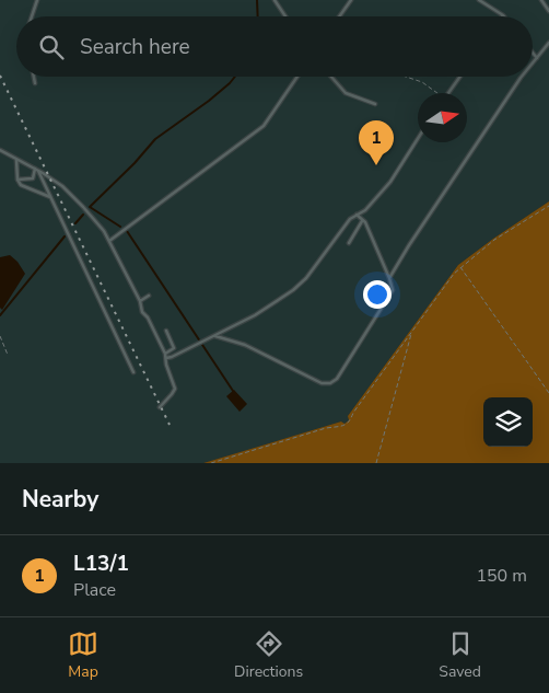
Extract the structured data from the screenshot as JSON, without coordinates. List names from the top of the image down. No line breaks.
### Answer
{"north":"right","page":{"search":"Search here","pins":"1","heading":"Nearby","list":[{"mark":"1","name":"L13/1","note":"Place","value":"150 m"}],"nav":["Map","Directions","Saved"]}}
